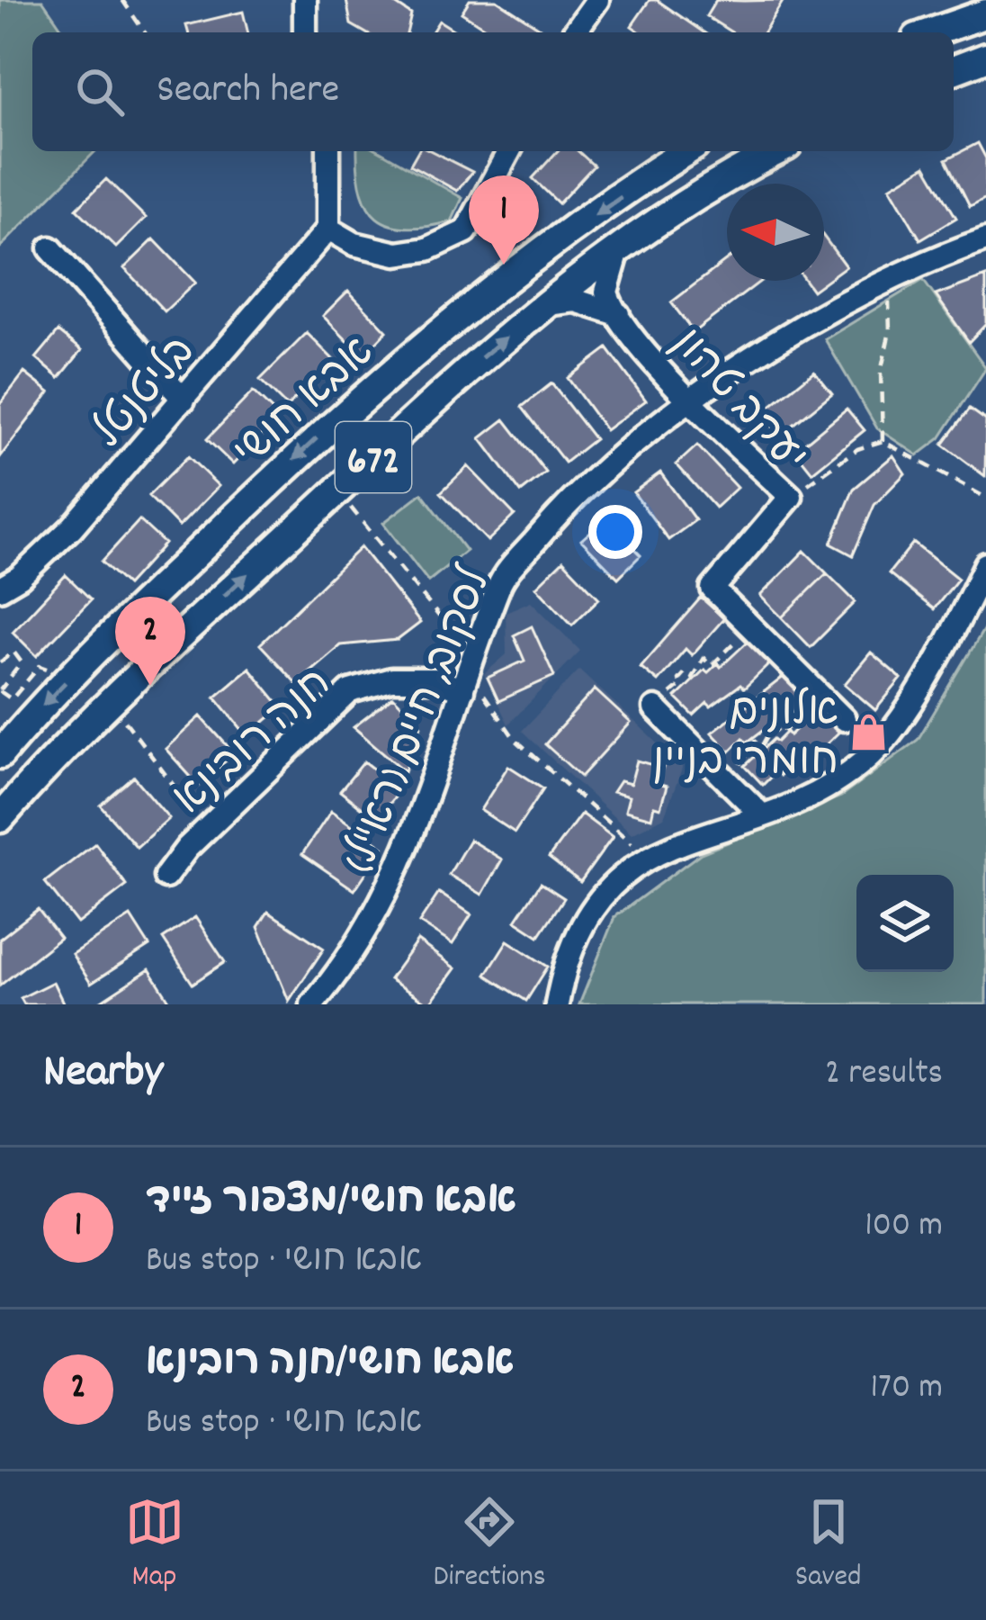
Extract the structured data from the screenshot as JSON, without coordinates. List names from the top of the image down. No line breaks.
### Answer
{"streets":{"main road":["אבא חושי","672"],"street":["בליטנטל","יעקב טהון","לסקוב, חיים (רא\"ל)","חנה רובינא"]},"crossings":[["יעקב טהון","אבא חושי"],["יעקב טהון","לסקוב, חיים (רא\"ל)"],["לסקוב, חיים (רא\"ל)","חנה רובינא"]],"places":{"shop":["אלונים חומרי בניין"]},"north":"left","page":{"search":"Search here","pins":["1","2"],"heading":["Nearby","2 results"],"list":[{"mark":"1","name":"אבא חושי/מצפור זייד","note":"Bus stop · אבא חושי","value":"100 m"},{"mark":"2","name":"אבא חושי/חנה רובינא","note":"Bus stop · אבא חושי","value":"170 m"}],"nav":["Map","Directions","Saved"]}}
